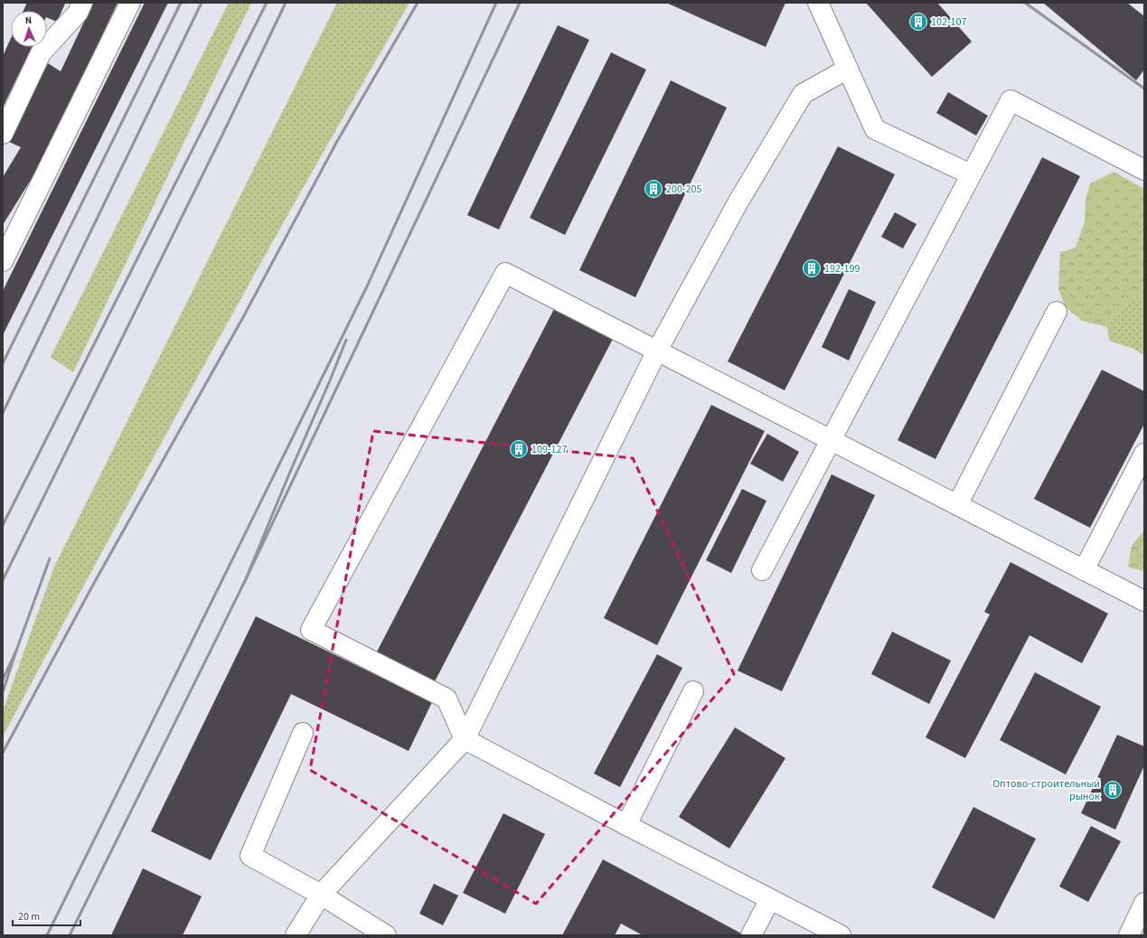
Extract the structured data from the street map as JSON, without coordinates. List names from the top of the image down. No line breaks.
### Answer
{"places":{"building":["102-107","200-205","192-199","109-127","Оптово-строительный рынок"]},"scale_bar":"20 m","north":"top"}
